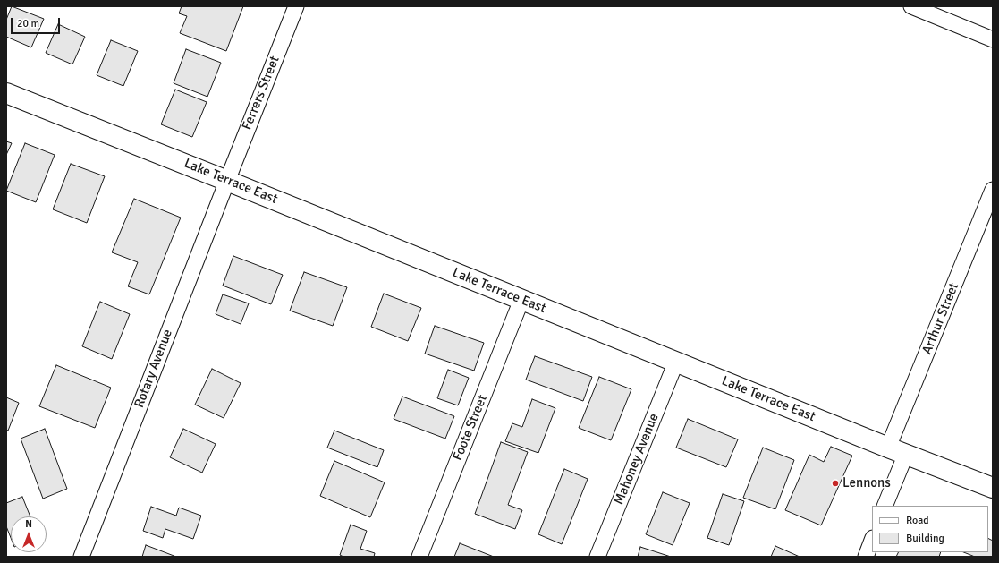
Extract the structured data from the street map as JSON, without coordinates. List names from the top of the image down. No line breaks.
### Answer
{"streets":{"street":["Ferrers Street","Lake Terrace East","Arthur Street","Rotary Avenue","Foote Street","Mahoney Avenue"]},"crossings":[["Ferrers Street","Lake Terrace East"],["Ferrers Street","Rotary Avenue"],["Lake Terrace East","Arthur Street"],["Lake Terrace East","Rotary Avenue"],["Lake Terrace East","Foote Street"],["Lake Terrace East","Mahoney Avenue"]],"places":["Lennons"],"legend":["Road","Building"],"scale_bar":"20 m","north":"top"}
